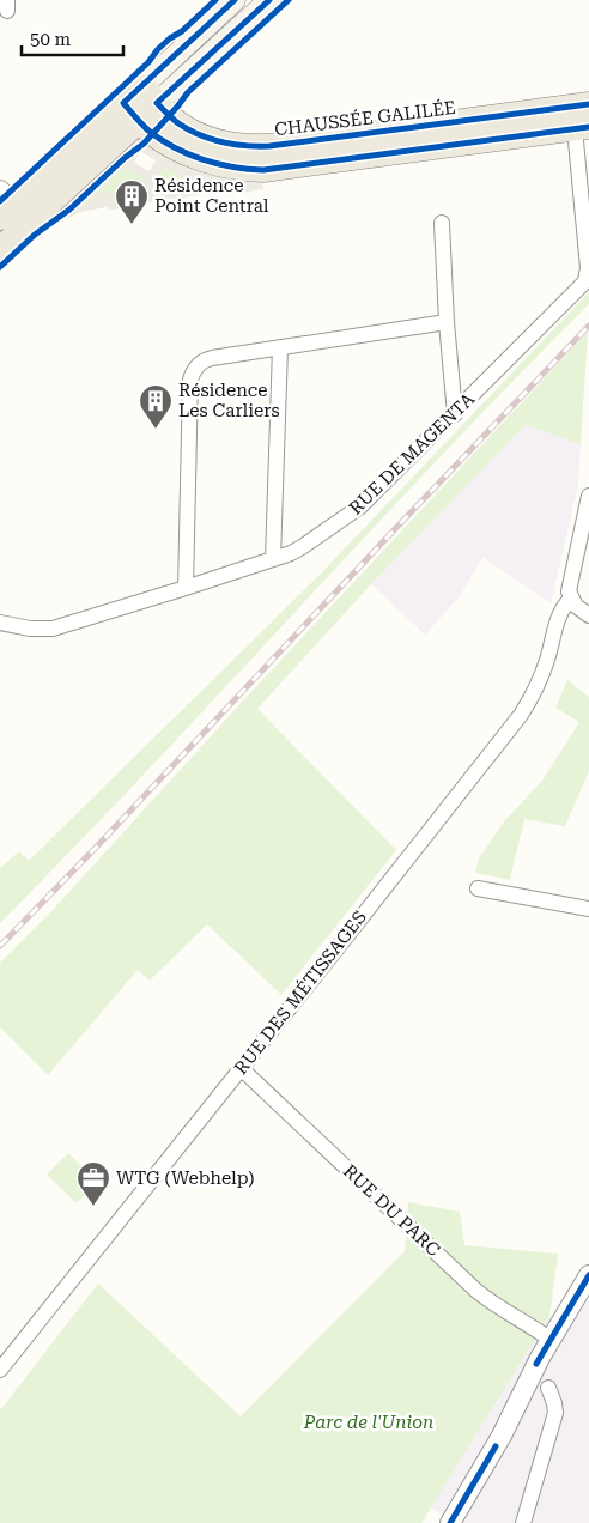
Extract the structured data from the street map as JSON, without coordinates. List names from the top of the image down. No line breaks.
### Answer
{"streets":{"main road":["CHAUSSÉE GALILÉE"],"street":["RUE DE MAGENTA","RUE DES MÉTISSAGES","RUE DU PARC"]},"crossings":[["CHAUSSÉE GALILÉE","RUE DE MAGENTA"],["RUE DES MÉTISSAGES","RUE DU PARC"]],"parks":["Parc de l'Union"],"places":{"building":["Résidence Point Central","Résidence Les Carliers"],"office":["WTG (Webhelp)"]},"scale_bar":"50 m"}
